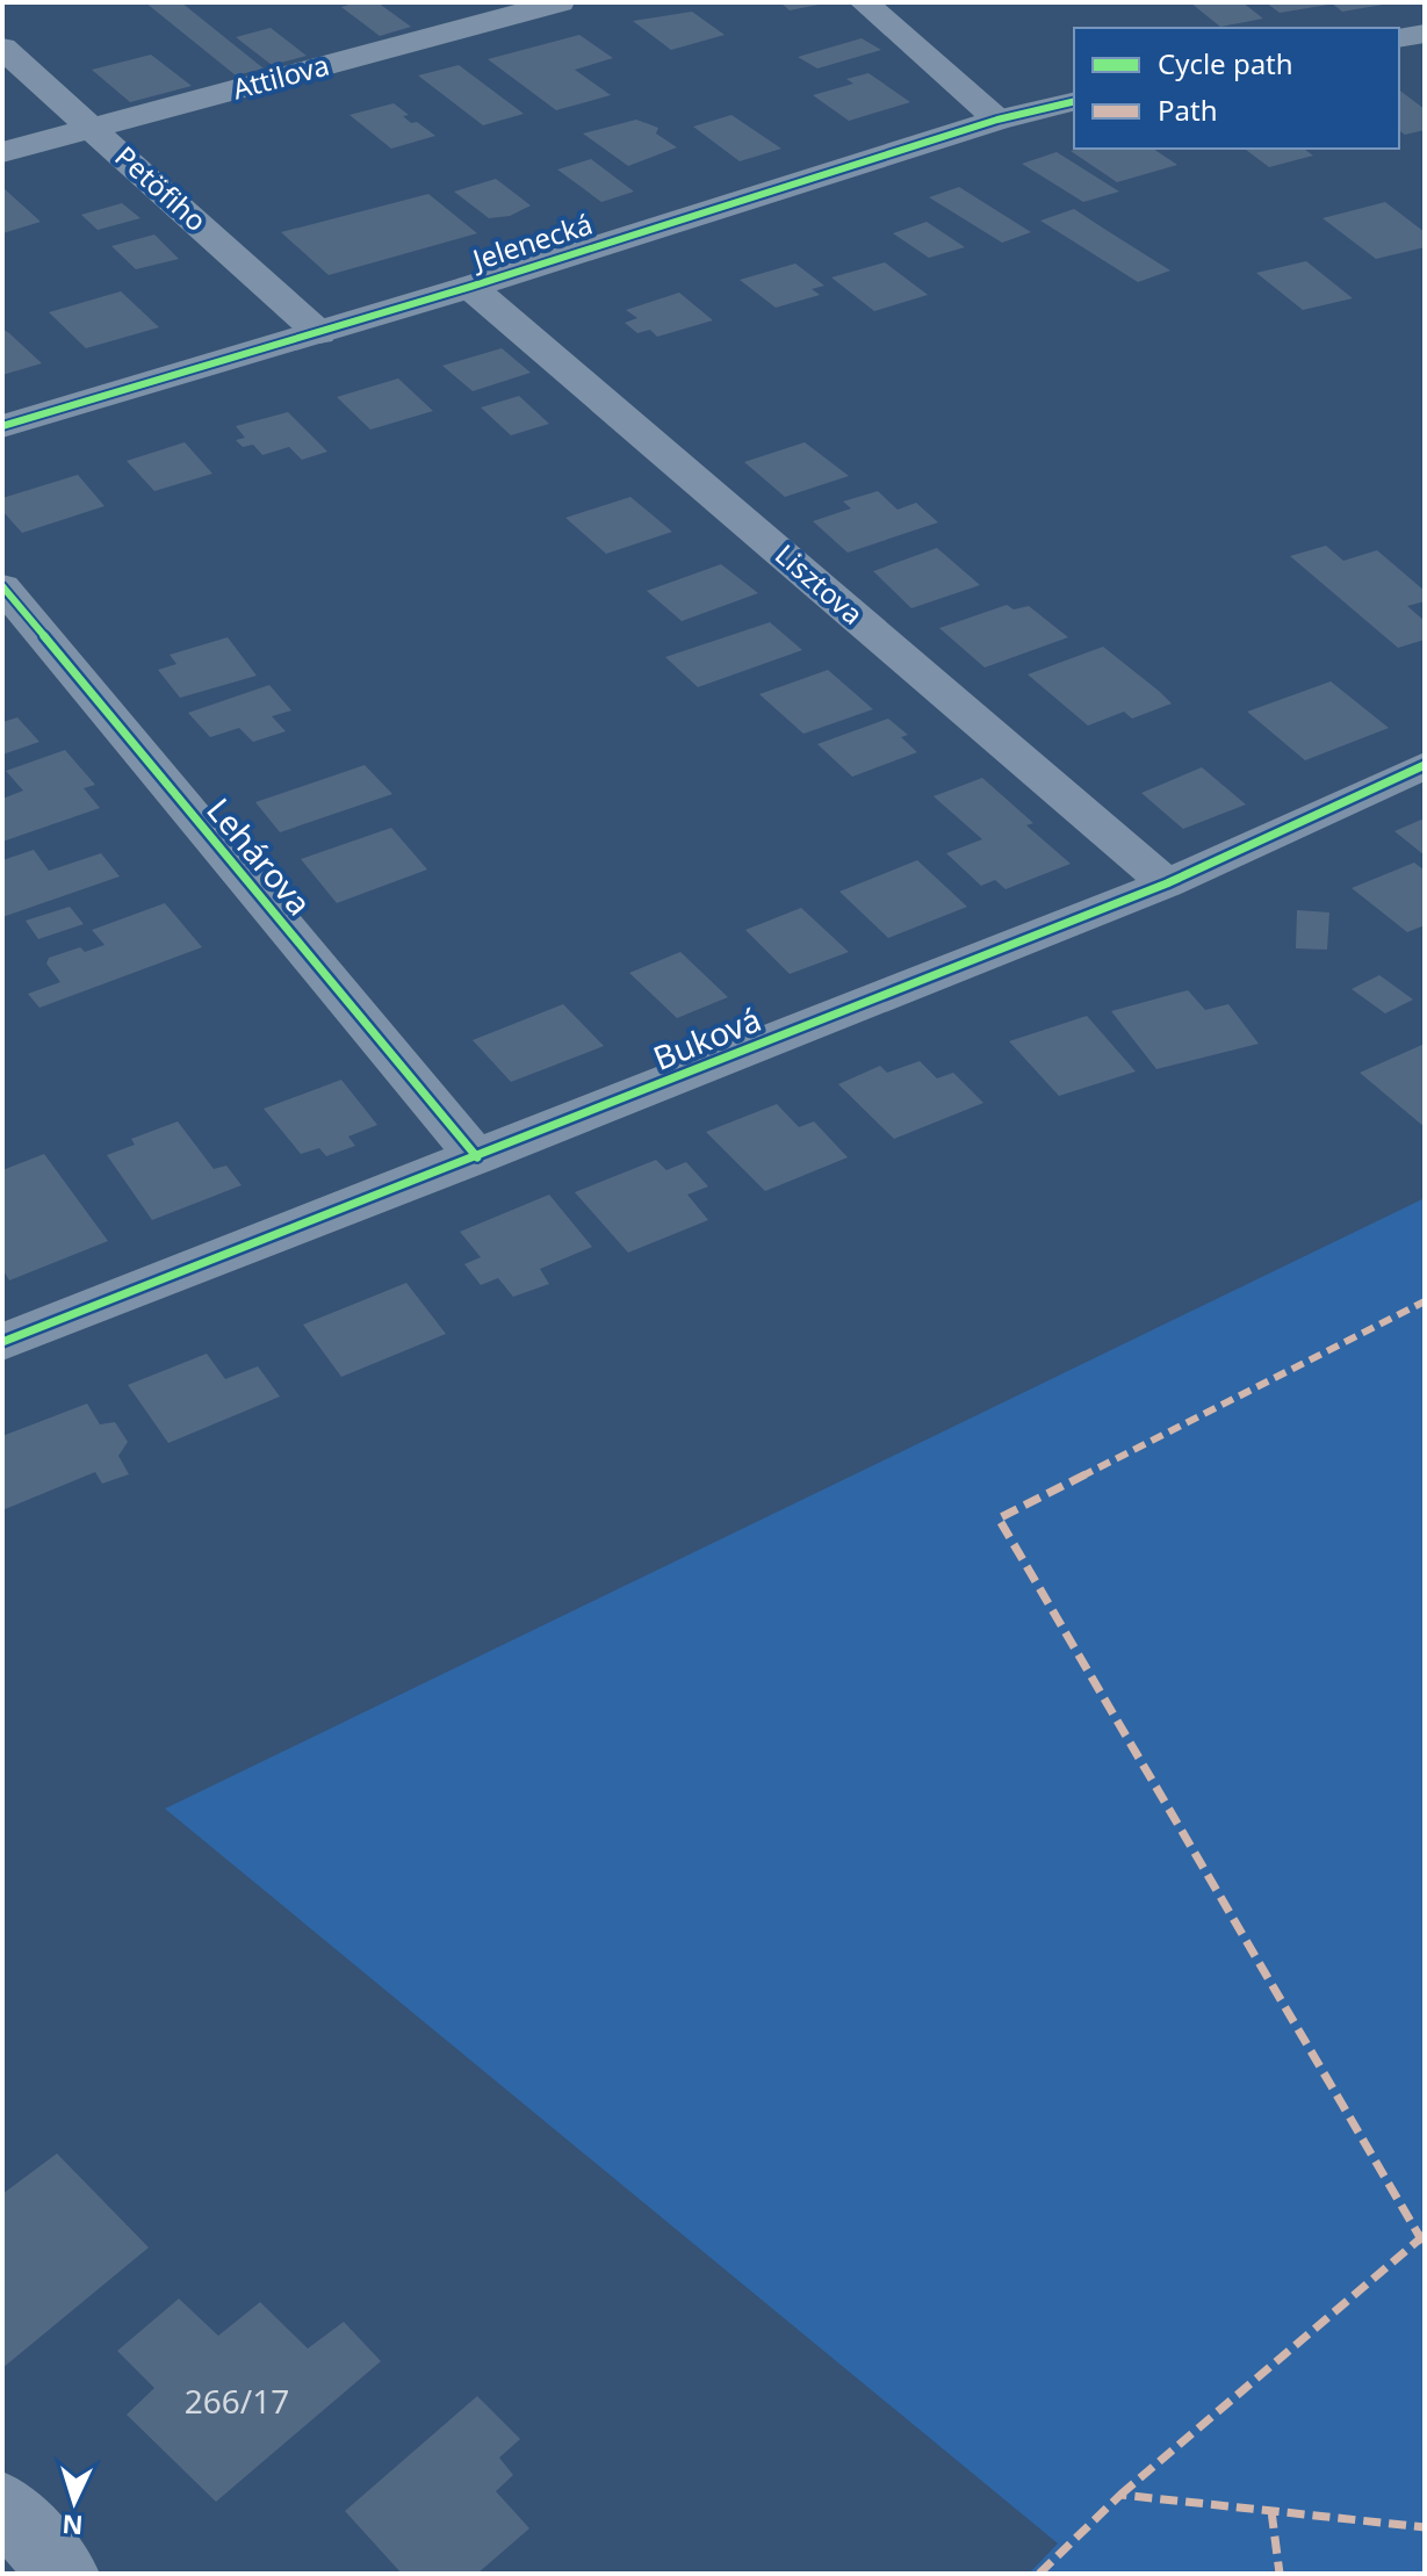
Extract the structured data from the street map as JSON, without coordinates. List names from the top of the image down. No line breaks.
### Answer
{"streets":{"street":["Attilova","Petöfiho","Jelenecká","Lisztova","Lehárova","Buková"]},"crossings":[["Attilova","Petöfiho"],["Petöfiho","Jelenecká"],["Jelenecká","Lisztova"],["Lisztova","Buková"],["Lehárova","Buková"]],"house_numbers":["266/17"],"legend":["Cycle path","Path"],"north":"bottom"}
